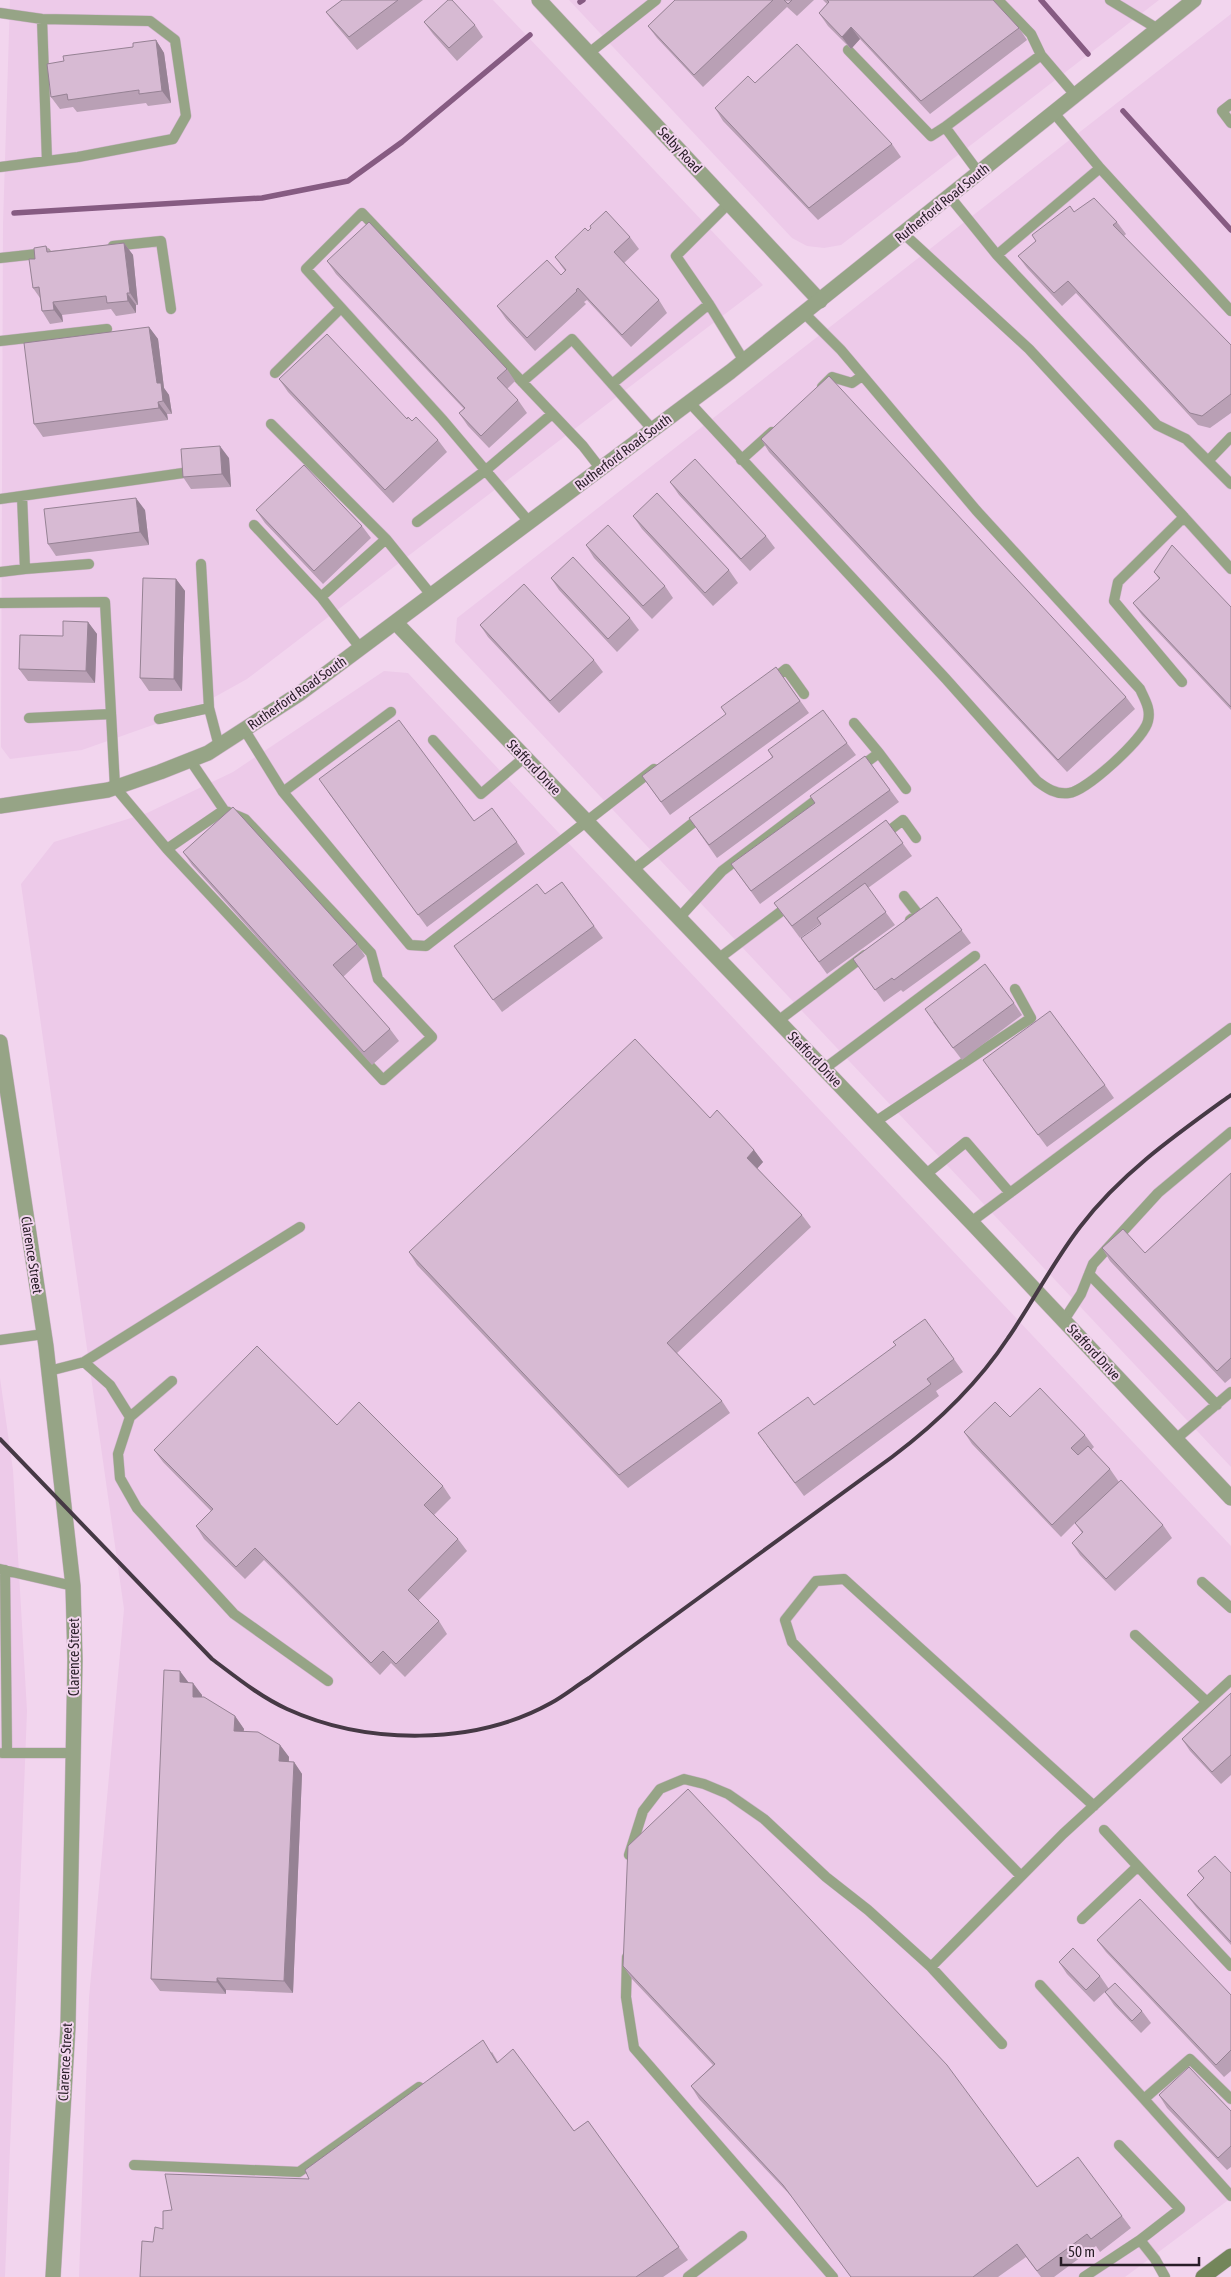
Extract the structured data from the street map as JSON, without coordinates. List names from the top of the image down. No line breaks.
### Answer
{"streets":{"street":["Selby Road","Rutherford Road South","Stafford Drive","Clarence Street"]},"crossings":[["Selby Road","Rutherford Road South"],["Rutherford Road South","Stafford Drive"]],"scale_bar":"50 m"}
